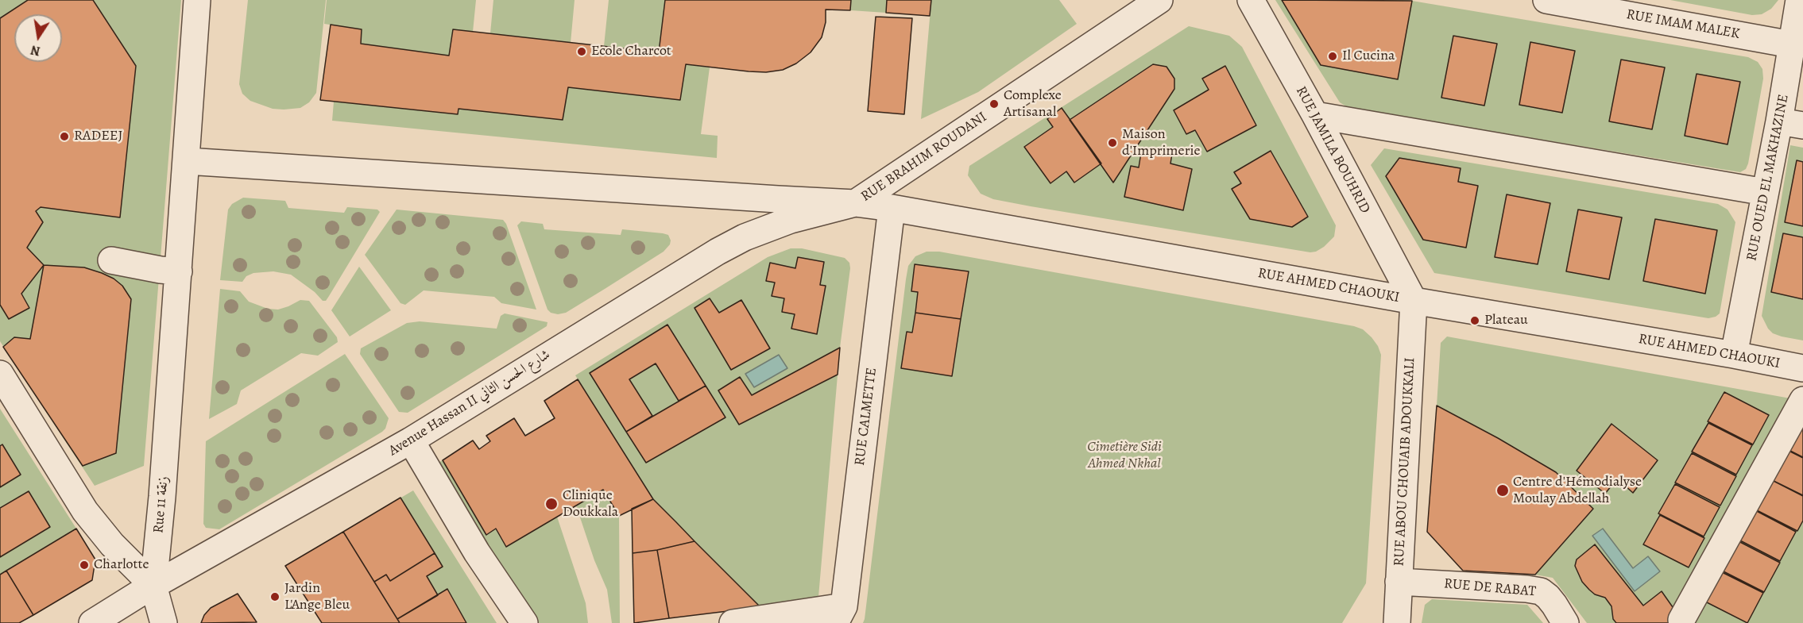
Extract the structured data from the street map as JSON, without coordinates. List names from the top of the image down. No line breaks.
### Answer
{"streets":{"street":["RUE IMAM MALEK","RUE JAMILA BOUHRID","RUE BRAHIM ROUDANI","RUE OUED EL MAKHAZINE","RUE AHMED CHAOUKI","Avenue Hassan II شارع الحسن الثاني","RUE CALMETTE","RUE ABOU CHOUAIB ADOUKKALI","Rue 11 زنقة","RUE DE RABAT"]},"crossings":[["RUE IMAM MALEK","RUE OUED EL MAKHAZINE"],["RUE JAMILA BOUHRID","RUE AHMED CHAOUKI"],["RUE JAMILA BOUHRID","RUE ABOU CHOUAIB ADOUKKALI"],["RUE BRAHIM ROUDANI","RUE AHMED CHAOUKI"],["RUE BRAHIM ROUDANI","Avenue Hassan II شارع الحسن الثاني"],["RUE OUED EL MAKHAZINE","RUE AHMED CHAOUKI"],["RUE AHMED CHAOUKI","Avenue Hassan II شارع الحسن الثاني"],["RUE AHMED CHAOUKI","RUE CALMETTE"],["RUE AHMED CHAOUKI","RUE ABOU CHOUAIB ADOUKKALI"],["RUE AHMED CHAOUKI","Rue 11 زنقة"],["Avenue Hassan II شارع الحسن الثاني","Rue 11 زنقة"],["RUE ABOU CHOUAIB ADOUKKALI","RUE DE RABAT"]],"parks":["Cimetière Sidi Ahmed Nkhal"],"places":["Ecole Charcot","Il Cucina","Complexe Artisanal","RADEEJ","Maison d'Imprimerie","Plateau","Centre d'Hémodialyse Moulay Abdellah","Clinique Doukkala","Charlotte","Jardin L'Ange Bleu"],"north":"bottom"}
